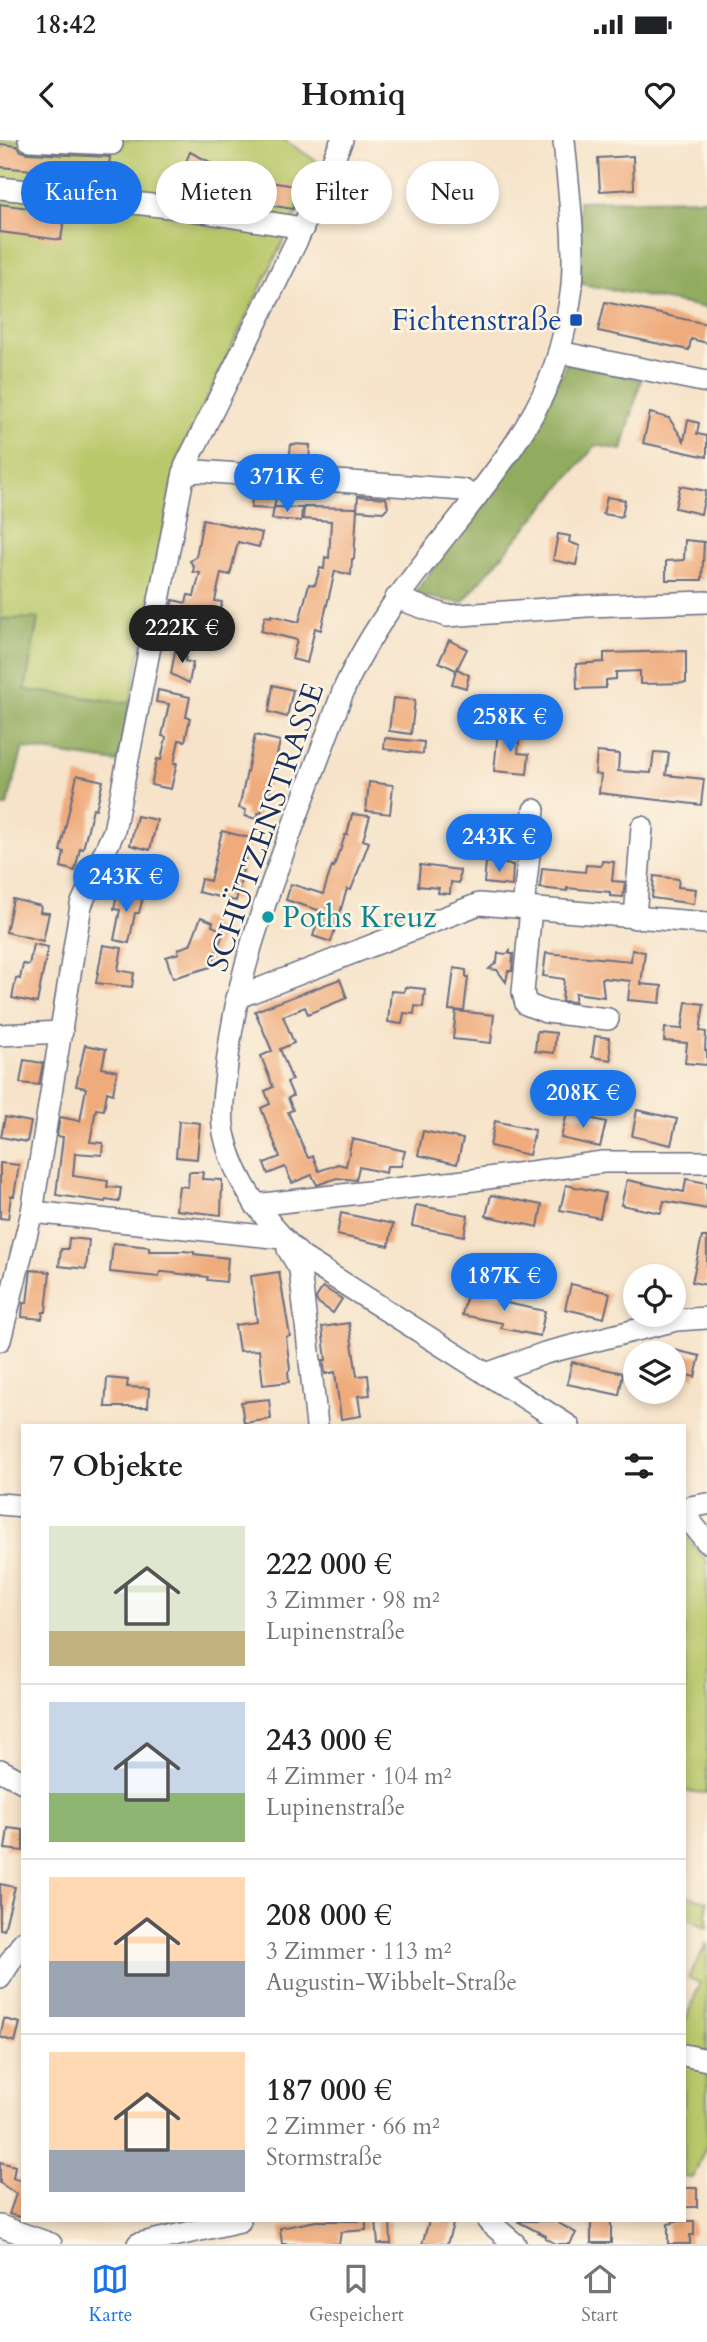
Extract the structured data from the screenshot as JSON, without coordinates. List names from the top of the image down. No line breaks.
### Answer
{"streets":{"street":["SCHÜTZENSTRASSE"]},"places":{"transit":["Fichtenstraße"],"other":["Poths Kreuz"]},"page":{"status":"18:42","header":"Homiq","chip":["Kaufen","Mieten","Filter","Neu"],"price":["371K €","222K €","258K €","243K €","243K €","208K €","187K €"],"heading":"7 Objekte","list":[{"name":"222 000 €","note":"3 Zimmer · 98 m² · Lupinenstraße"},{"name":"243 000 €","note":"4 Zimmer · 104 m² · Lupinenstraße"},{"name":"208 000 €","note":"3 Zimmer · 113 m² · Augustin-Wibbelt-Straße"},{"name":"187 000 €","note":"2 Zimmer · 66 m² · Stormstraße"}],"tabs":["Karte","Gespeichert","Start"]}}
